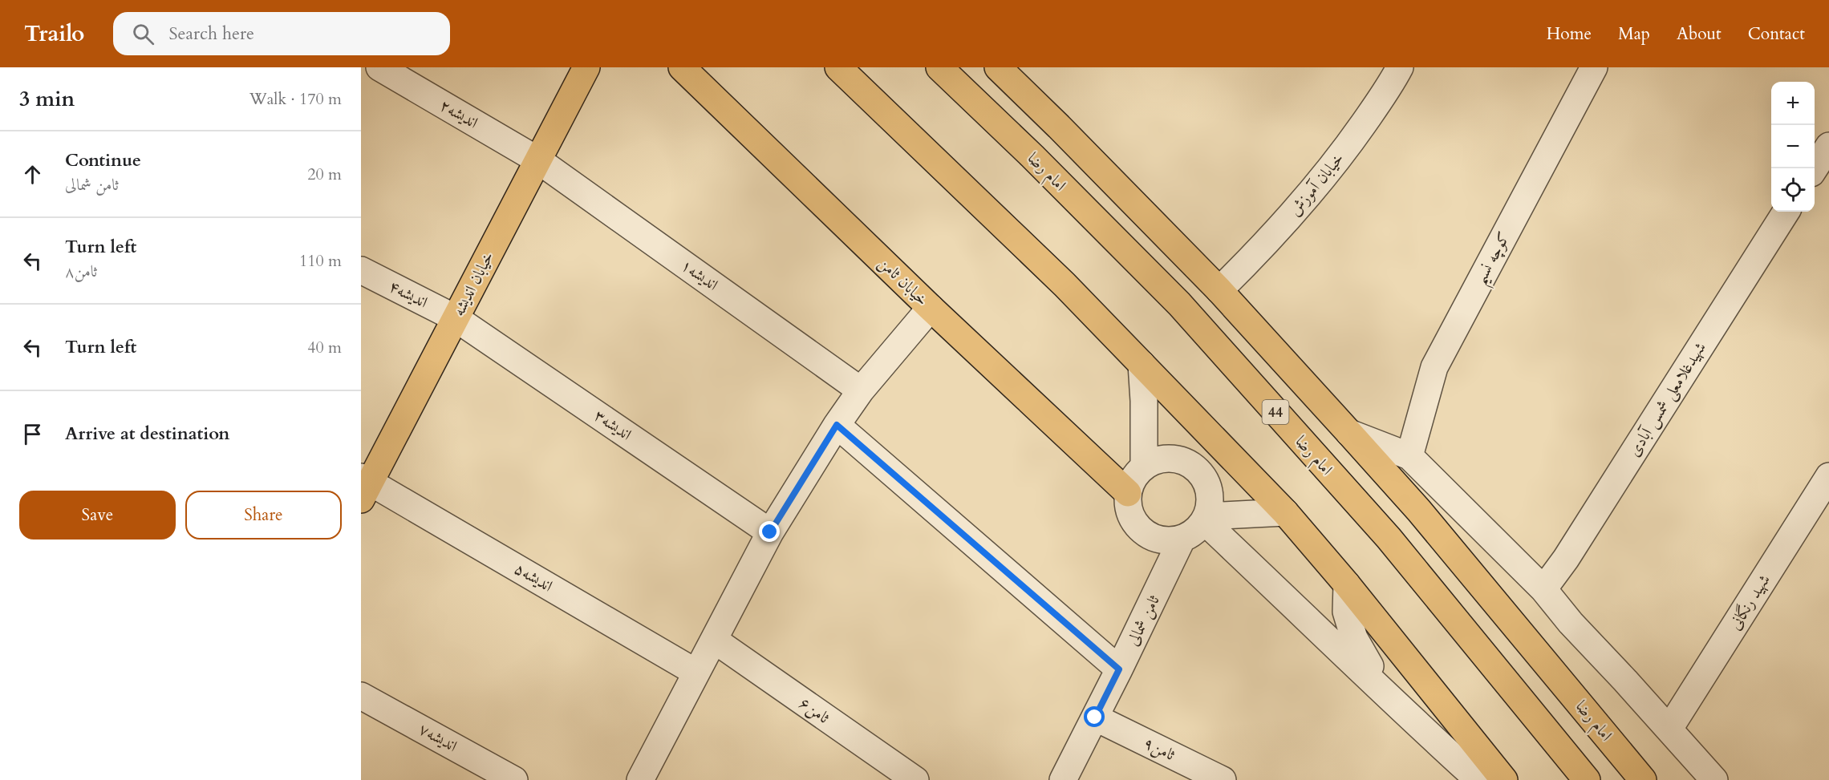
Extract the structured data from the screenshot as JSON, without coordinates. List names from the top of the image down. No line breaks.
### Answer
{"streets":{"main road":["امام رضا","خیابان ثامن","خیابان اندیشه","44"],"street":["اندیشه۲","خیابان آموزش","کوچه نسیم","اندیشه۱","اندیشه۴","شهیدغلامعلی شمس آبادی","اندیشه۳","اندیشه۵","شهید رنگانی","ثامن شمالی","ثامن۶","اندیشه۷","ثامن۹"]},"crossings":[["اندیشه۲","اندیشه۱"],["اندیشه۲","خیابان اندیشه"],["امام رضا","خیابان آموزش"],["اندیشه۱","خیابان اندیشه"],["خیابان ثامن","ثامن شمالی"],["خیابان اندیشه","اندیشه۴"],["خیابان اندیشه","اندیشه۳"],["خیابان اندیشه","اندیشه۵"],["اندیشه۴","اندیشه۳"],["ثامن شمالی","ثامن۹"]],"page":{"header":"Trailo","search":"Search here","nav":["Home","Map","About","Contact"],"heading":["3 min","Walk · 170 m"],"map_buttons":["+","−"],"list":[["Continue","ثامن شمالی","20 m"],["Turn left","ثامن۸","110 m"],["Turn left","40 m"],"Arrive at destination"],"buttons":["Save","Share"]}}
